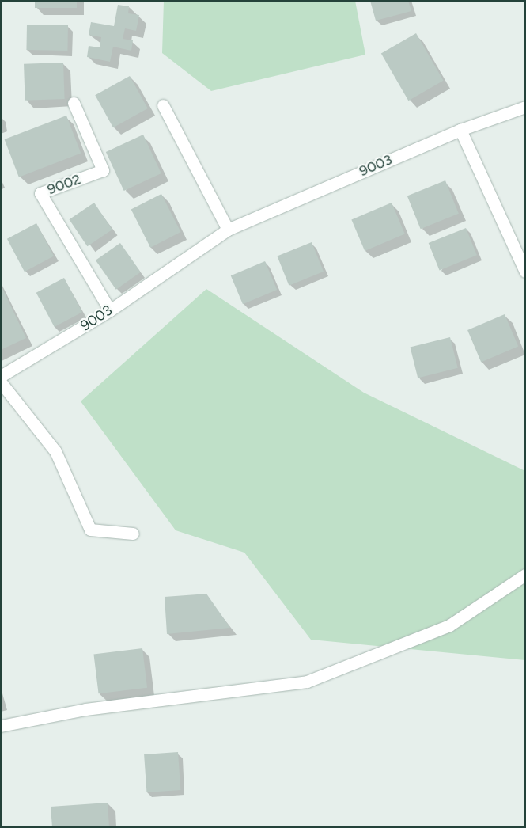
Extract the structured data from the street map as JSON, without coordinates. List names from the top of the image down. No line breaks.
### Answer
{"streets":{"street":["9003","9002"]},"crossings":[["9003","9002"]]}
